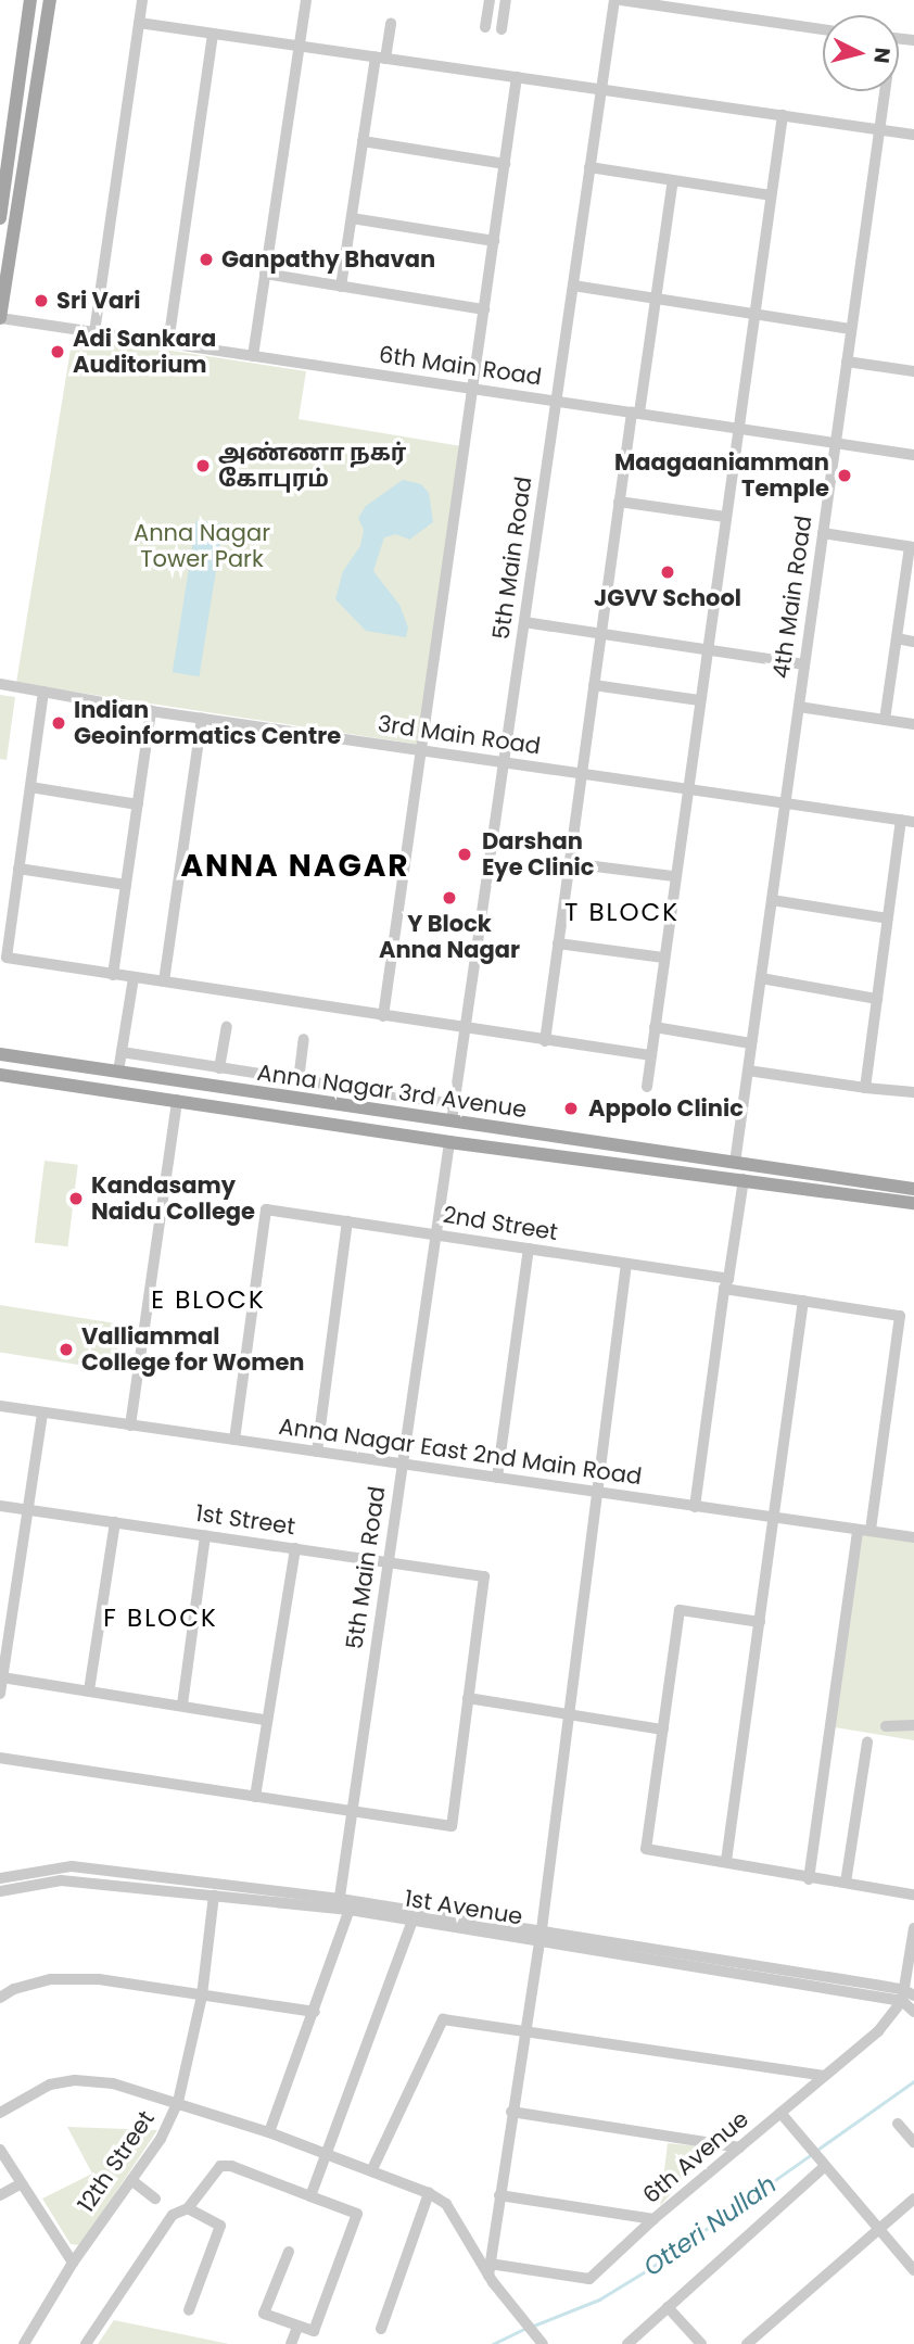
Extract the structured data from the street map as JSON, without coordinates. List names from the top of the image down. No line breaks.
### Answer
{"streets":{"main road":["Anna Nagar 3rd Avenue"],"street":["6th Main Road","5th Main Road","4th Main Road","3rd Main Road","2nd Street","Anna Nagar East 2nd Main Road","1st Street","1st Avenue","6th Avenue","12th Street"]},"crossings":[["6th Main Road","5th Main Road"],["6th Main Road","4th Main Road"],["5th Main Road","3rd Main Road"],["5th Main Road","Anna Nagar 3rd Avenue"],["5th Main Road","2nd Street"],["5th Main Road","Anna Nagar East 2nd Main Road"],["5th Main Road","1st Street"],["5th Main Road","1st Avenue"],["4th Main Road","3rd Main Road"],["4th Main Road","Anna Nagar 3rd Avenue"],["2nd Street","Anna Nagar East 2nd Main Road"],["1st Avenue","6th Avenue"],["1st Avenue","12th Street"]],"districts":["ANNA NAGAR","T BLOCK","E BLOCK","F BLOCK"],"water":["Otteri Nullah"],"parks":["Anna Nagar Tower Park"],"places":["Ganpathy Bhavan","Sri Vari","Adi Sankara Auditorium","அண்ணா நகர் கோபுரம்","Maagaaniamman Temple","JGVV School","Indian Geoinformatics Centre","Darshan Eye Clinic","Y Block Anna Nagar","Appolo Clinic","Kandasamy Naidu College","Valliammal College for Women"],"north":"right"}
